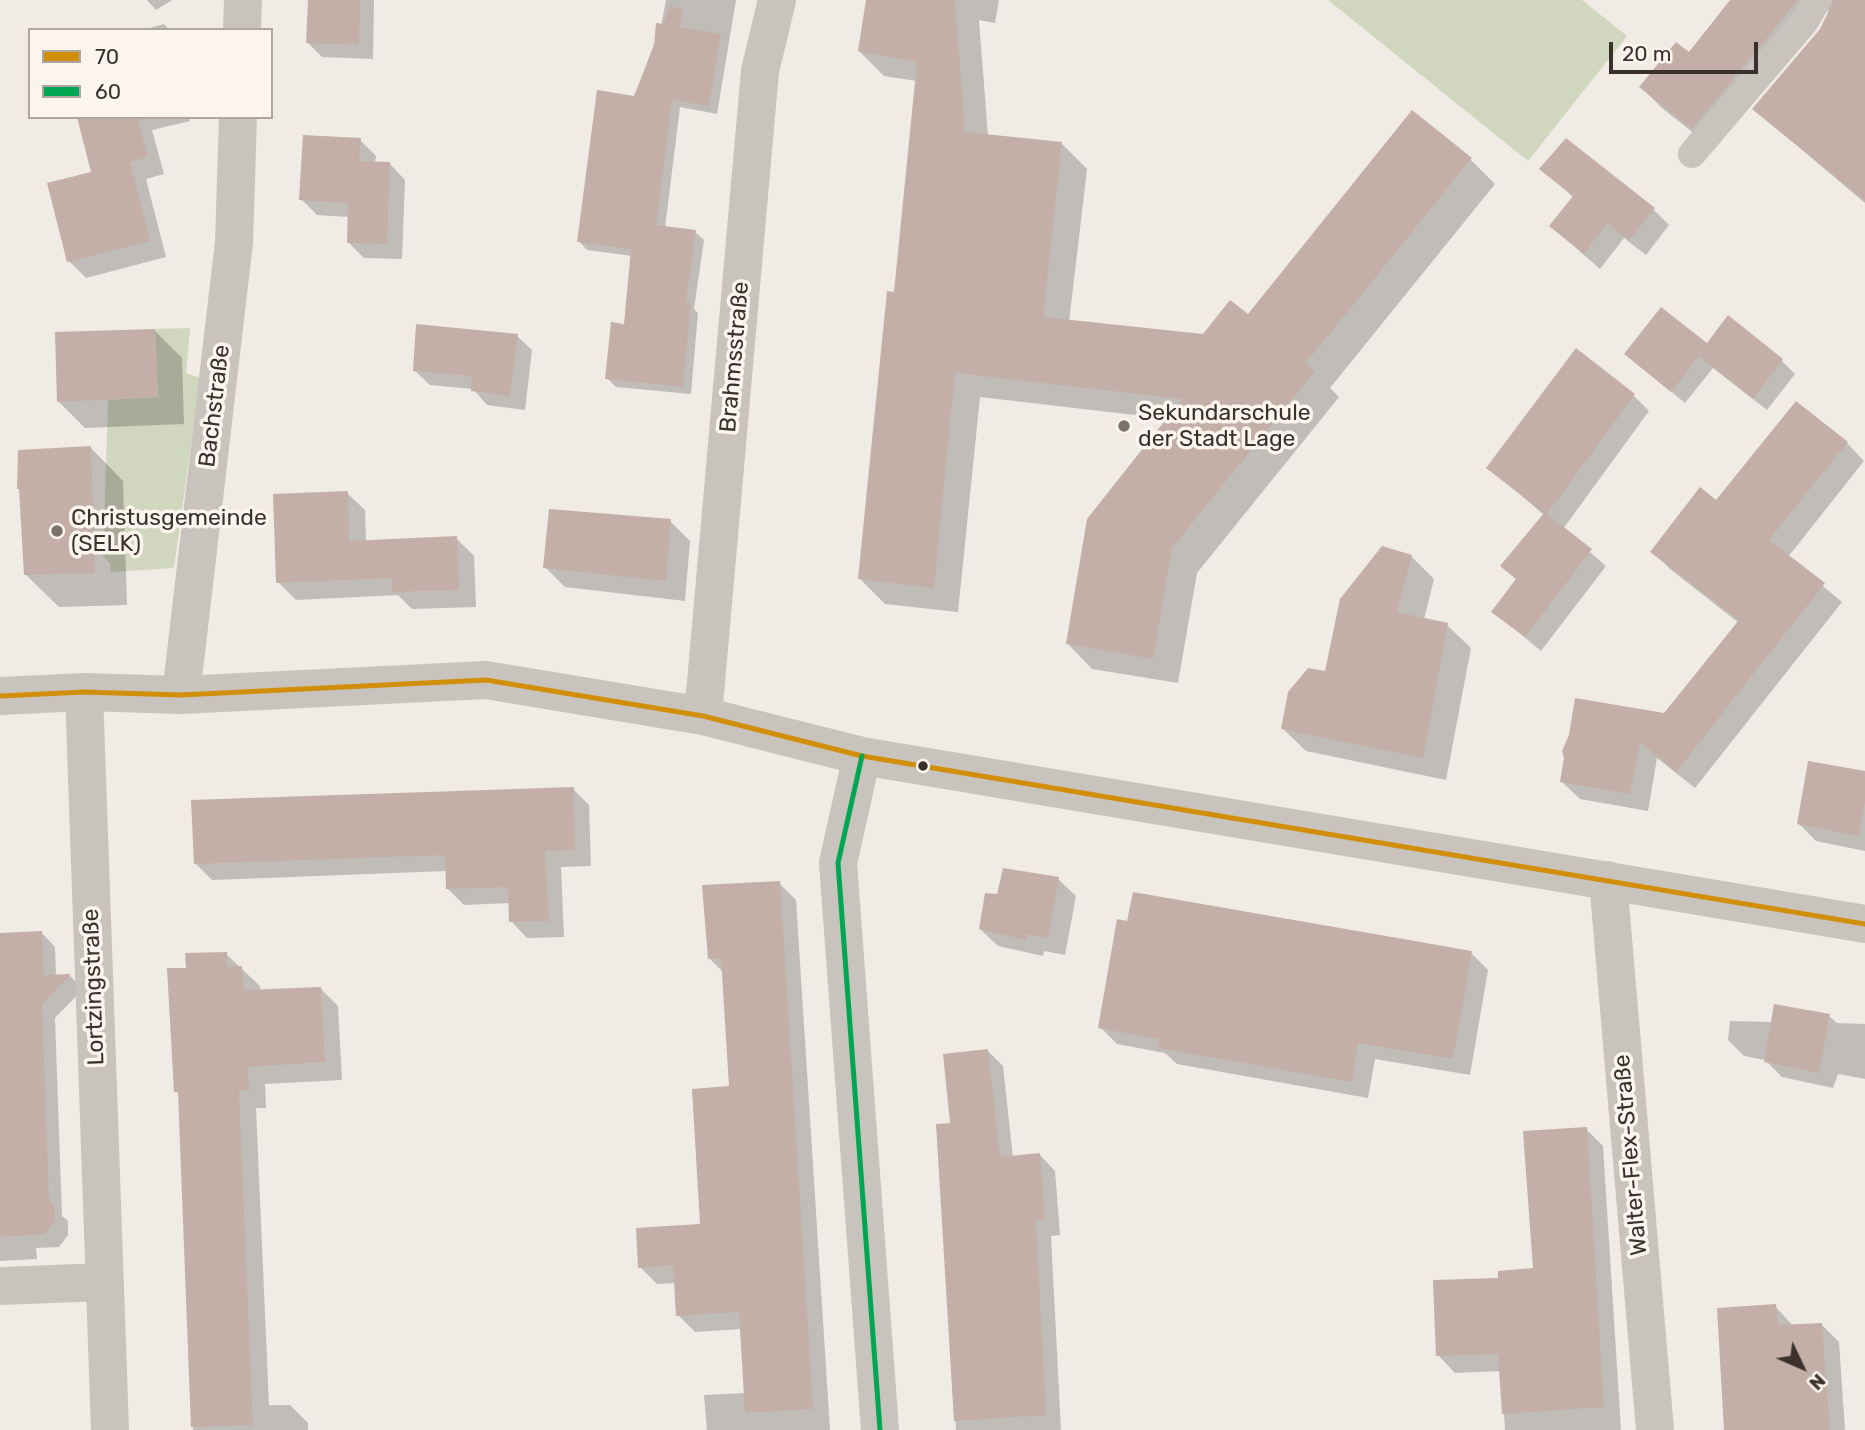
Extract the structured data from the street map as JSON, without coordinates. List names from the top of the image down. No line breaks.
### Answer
{"streets":{"street":["Brahmsstraße","Bachstraße","Lortzingstraße","Walter-Flex-Straße"]},"places":["Sekundarschule der Stadt Lage","Christusgemeinde (SELK)"],"lines":["transit line 70","transit line 60"],"legend":["70","60"],"scale_bar":"20 m","north":"bottom right"}
